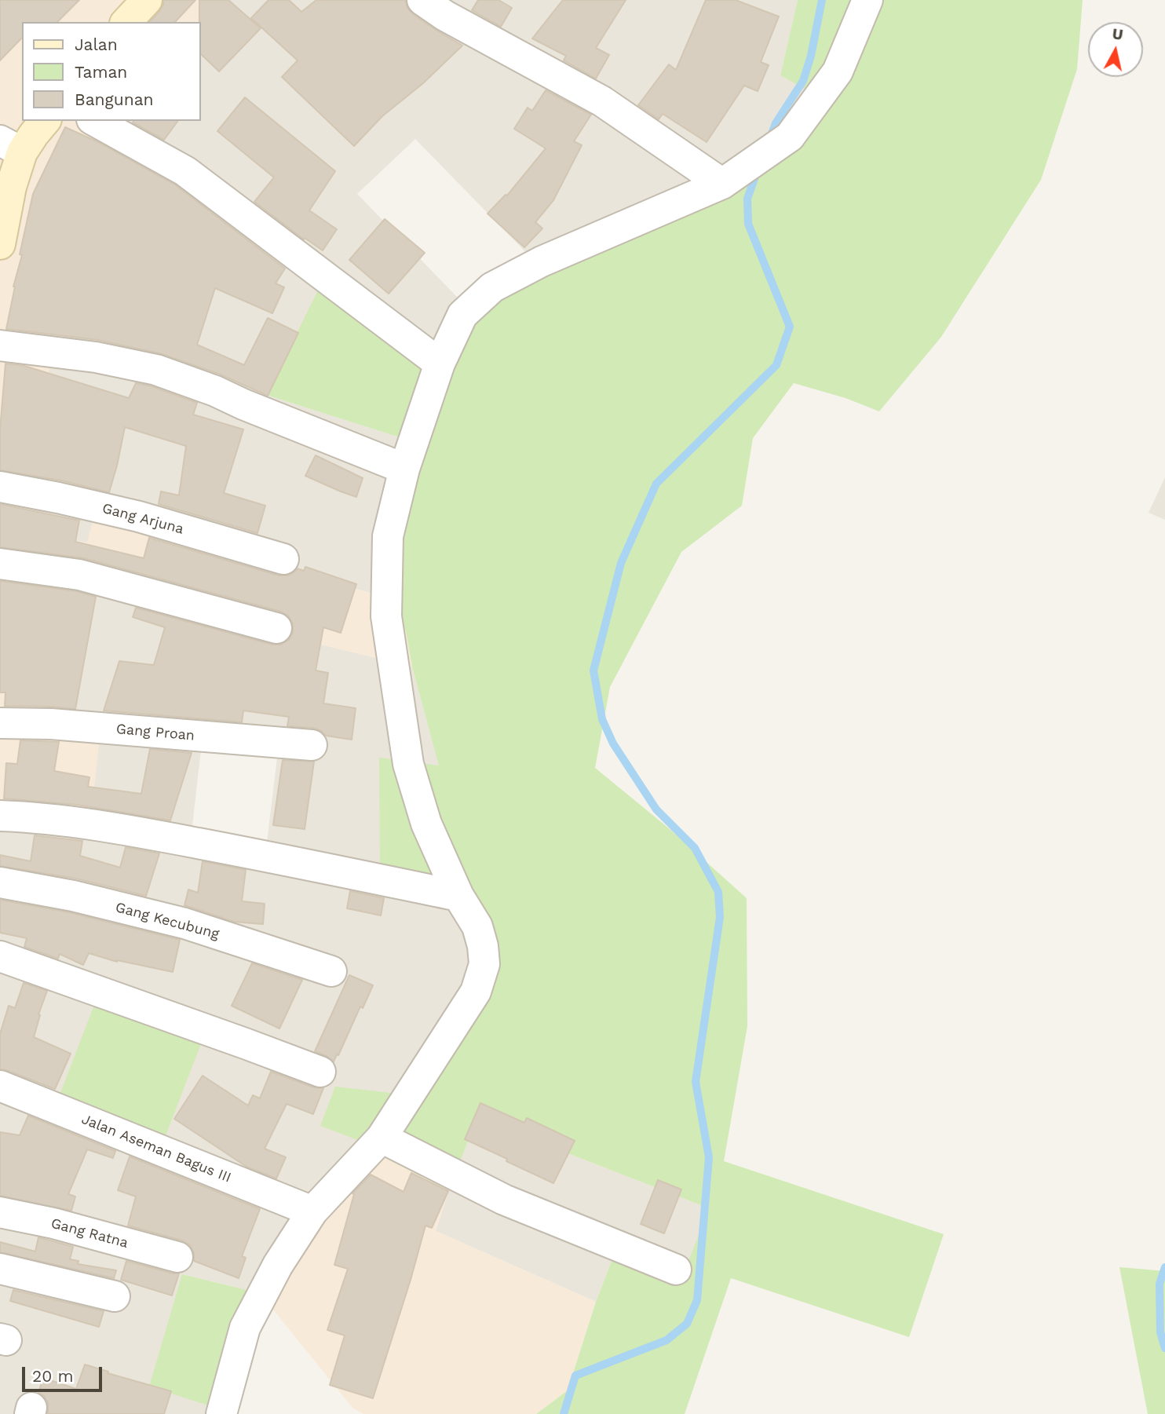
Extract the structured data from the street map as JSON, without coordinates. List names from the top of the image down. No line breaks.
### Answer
{"streets":{"street":["Gang Arjuna","Gang Proan","Gang Kecubung","Jalan Aseman Bagus III","Gang Ratna"]},"legend":["Jalan","Taman","Bangunan"],"scale_bar":"20 m","north":"top"}
